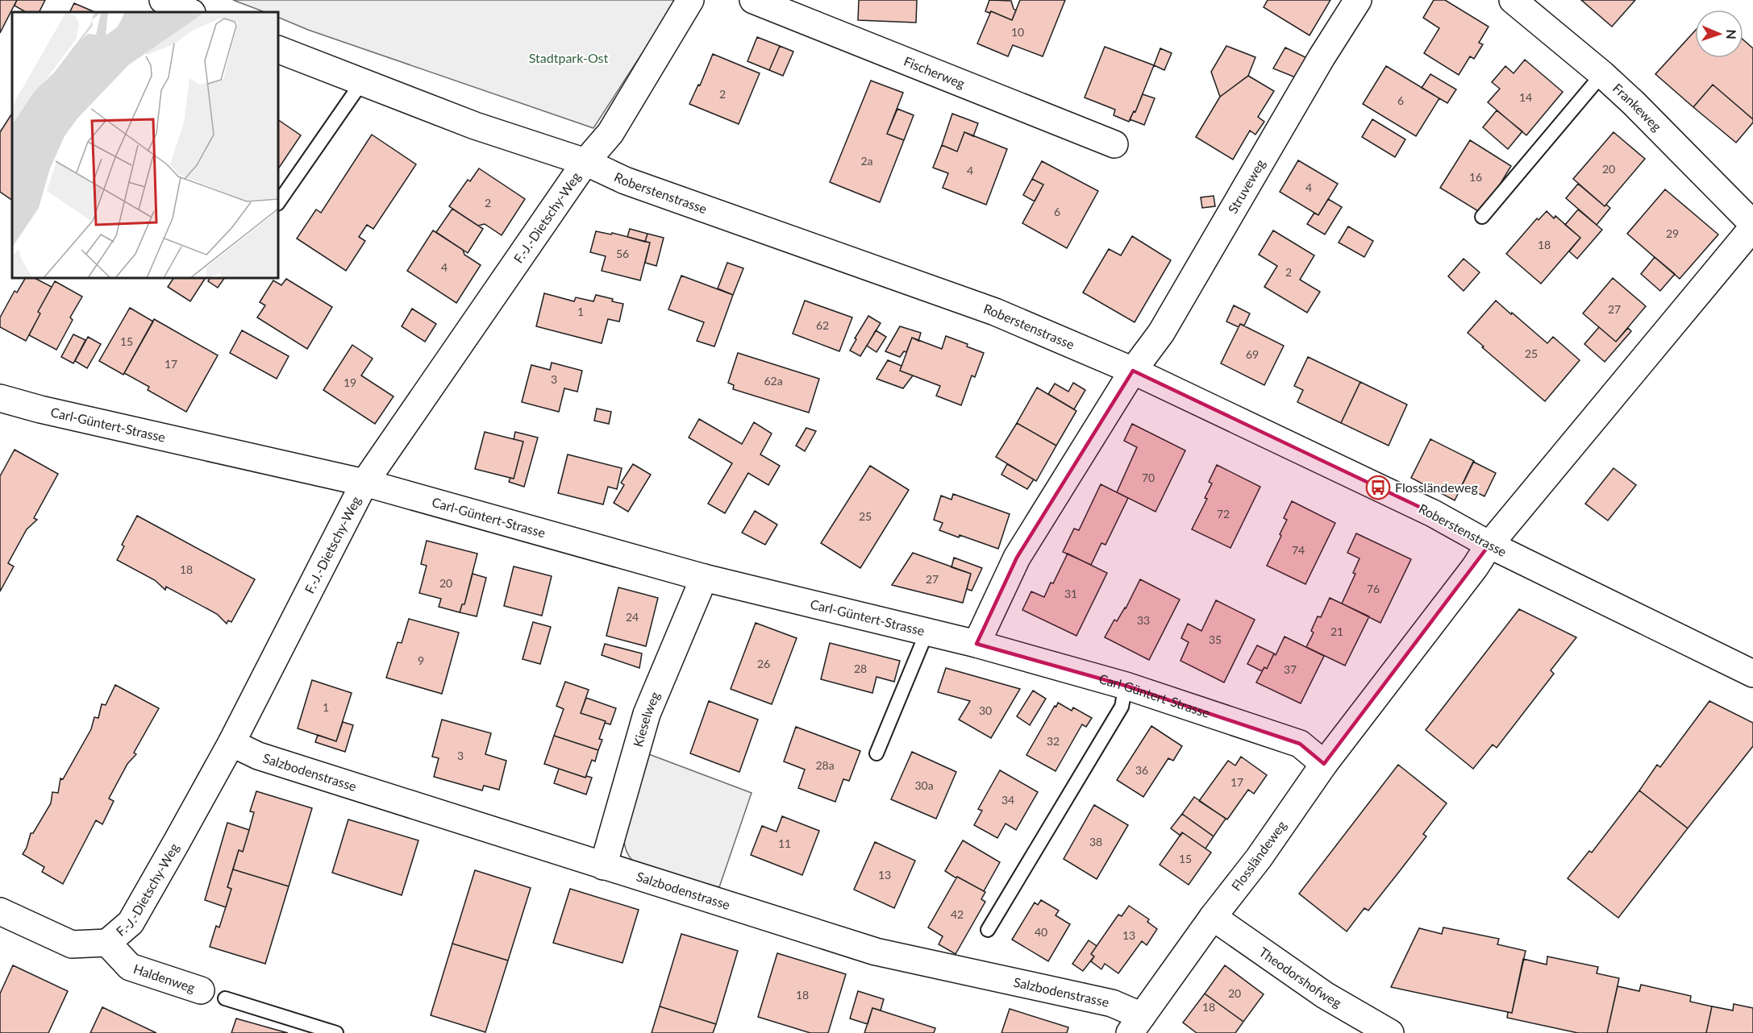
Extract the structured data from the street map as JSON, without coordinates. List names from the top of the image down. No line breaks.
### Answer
{"streets":{"street":["Fischerweg","Frankeweg","Struveweg","Roberstenstrasse","F.-J.-Dietschy-Weg","Carl-Güntert-Strasse","Carl Güntert-Strasse","Kieselweg","Salzbodenstrasse","Flossländeweg","Theodorshofweg","Haldenweg"]},"crossings":[["Frankeweg","Flossländeweg"],["Struveweg","Roberstenstrasse"],["Struveweg","Carl-Güntert-Strasse"],["Struveweg","Carl Güntert-Strasse"],["Roberstenstrasse","F.-J.-Dietschy-Weg"],["Roberstenstrasse","Flossländeweg"],["F.-J.-Dietschy-Weg","Carl-Güntert-Strasse"],["F.-J.-Dietschy-Weg","Salzbodenstrasse"],["F.-J.-Dietschy-Weg","Haldenweg"],["Carl-Güntert-Strasse","Carl Güntert-Strasse"],["Carl-Güntert-Strasse","Kieselweg"],["Carl Güntert-Strasse","Flossländeweg"],["Kieselweg","Salzbodenstrasse"],["Salzbodenstrasse","Flossländeweg"],["Flossländeweg","Theodorshofweg"]],"parks":["Stadtpark-Ost"],"places":{"bus stop":["Flossländeweg"]},"house_numbers":["10","2","14","6","2a","20","4","16","4","2","6","29","18","56","4","2","27","1","62","15","25","69","17","3","62a","19","70","72","25","74","18","27","20","76","31","24","33","21","35","9","26","28","37","1","30","32","3","28a","36","17","30a","34","38","11","15","13","42","40","13","20","18","18"],"north":"right"}
